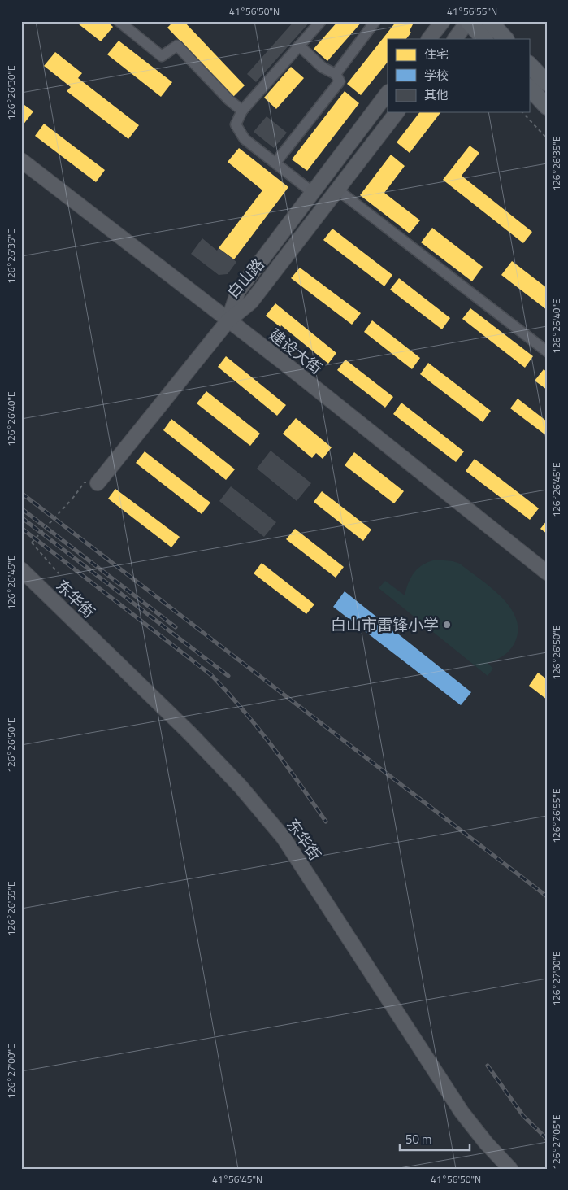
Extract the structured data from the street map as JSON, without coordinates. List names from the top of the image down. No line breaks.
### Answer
{"streets":{"street":["白山路","建设大街","东华街"]},"crossings":[["白山路","建设大街"]],"places":["白山市雷锋小学"],"legend":["住宅","学校","其他"],"scale_bar":"50 m","coordinates":["41°56'50\"N","41°56'55\"N","126°26'30\"E","126°26'35\"E","126°26'40\"E","126°26'45\"E","126°26'50\"E","126°26'55\"E","126°27'00\"E","126°27'05\"E","41°56'45\"N"]}
